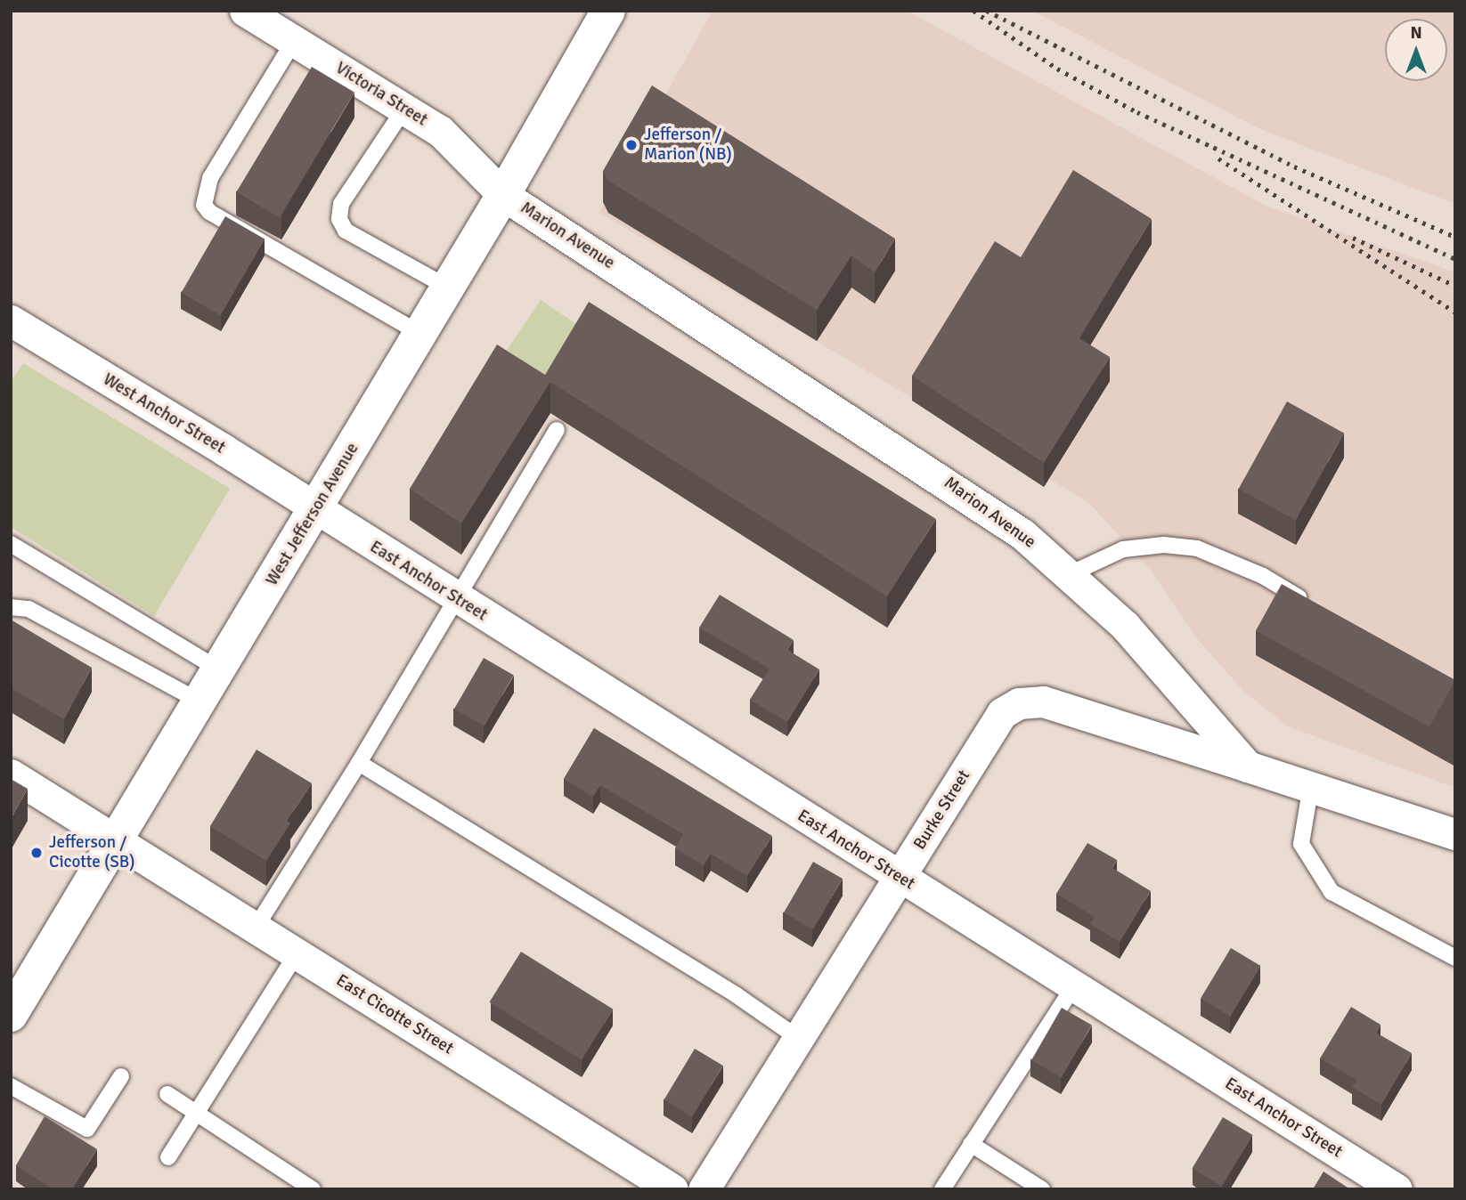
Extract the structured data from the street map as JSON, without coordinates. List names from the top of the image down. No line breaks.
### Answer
{"streets":{"main road":["West Jefferson Avenue"],"street":["Victoria Street","Marion Avenue","West Anchor Street","East Anchor Street","Burke Street","East Cicotte Street"]},"crossings":[["Victoria Street","Marion Avenue"],["Victoria Street","West Jefferson Avenue"],["Marion Avenue","West Jefferson Avenue"],["Marion Avenue","Burke Street"],["West Anchor Street","West Jefferson Avenue"],["West Anchor Street","East Anchor Street"],["West Jefferson Avenue","East Anchor Street"],["West Jefferson Avenue","East Cicotte Street"],["East Anchor Street","Burke Street"]],"places":["Jefferson / Marion (NB)","Jefferson / Cicotte (SB)"],"north":"top"}
